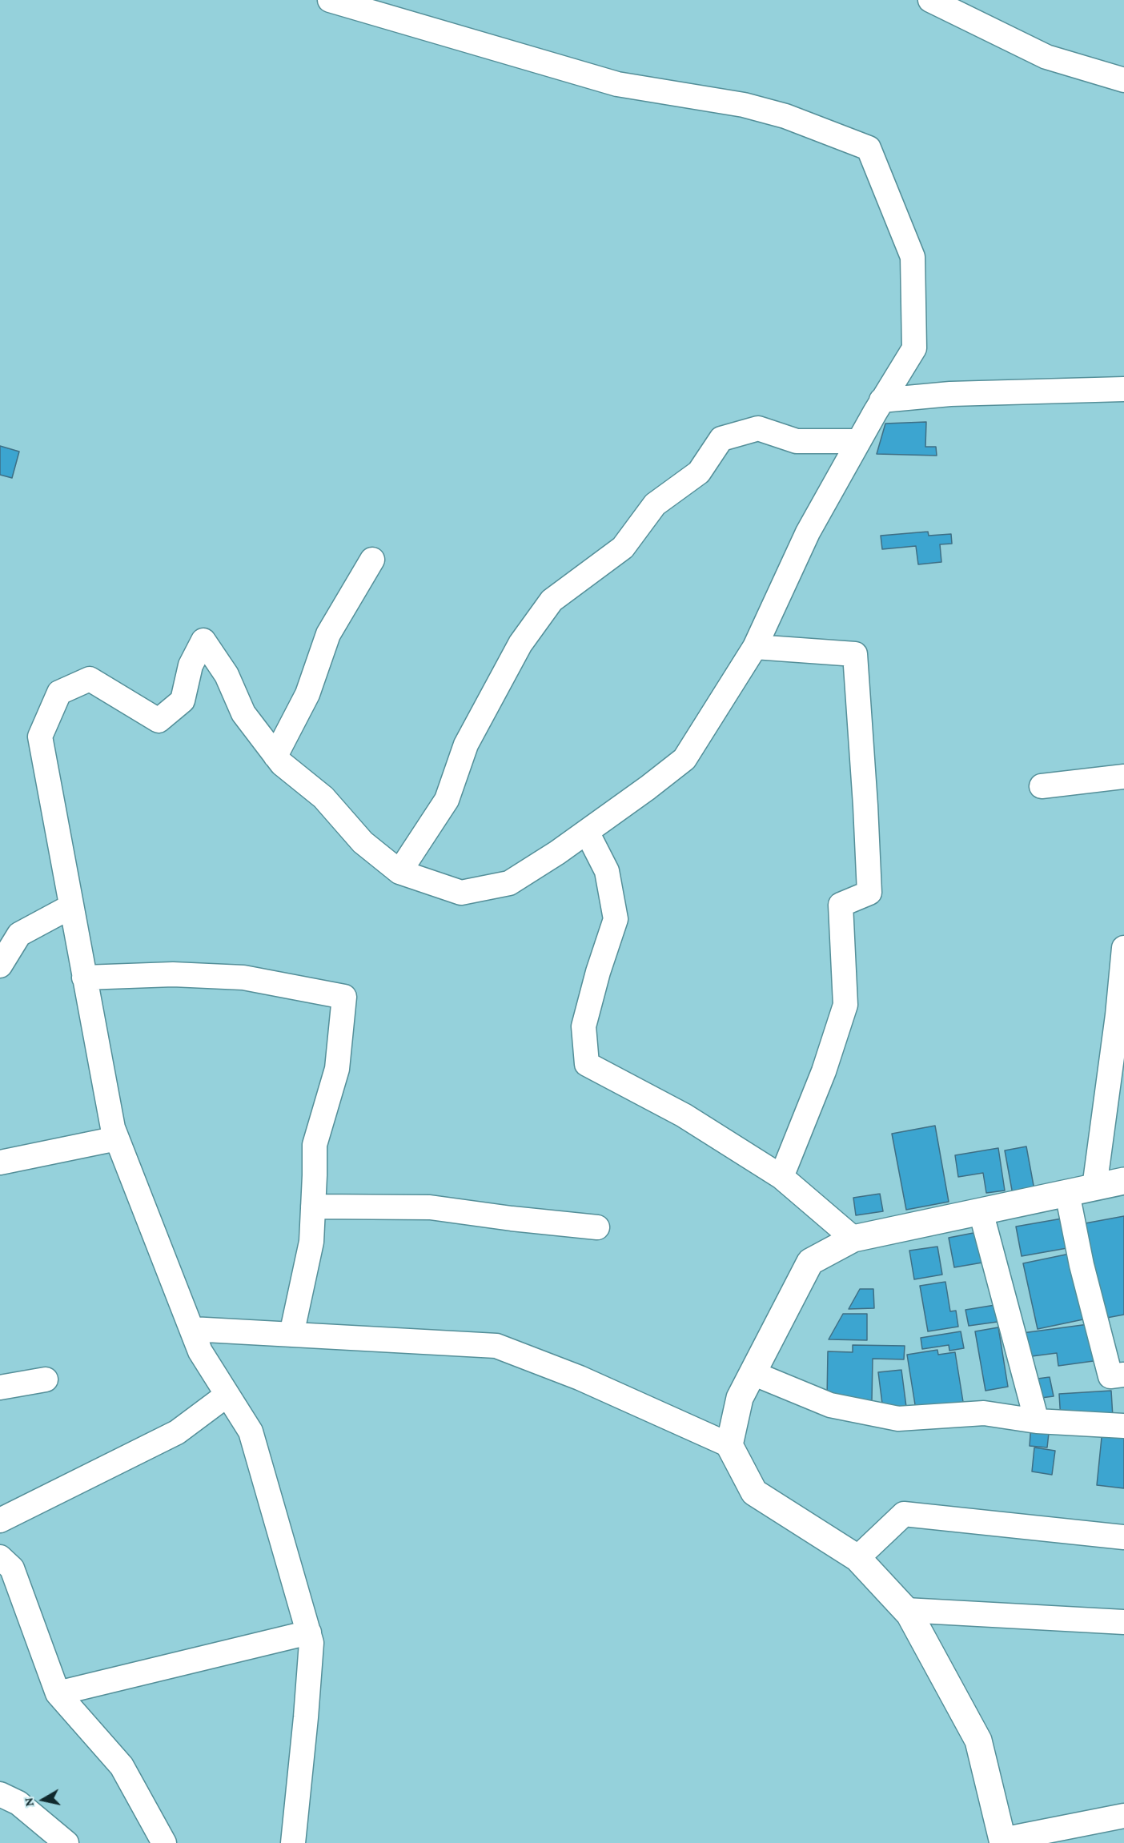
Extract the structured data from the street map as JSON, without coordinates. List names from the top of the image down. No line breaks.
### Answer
{"north":"left"}
